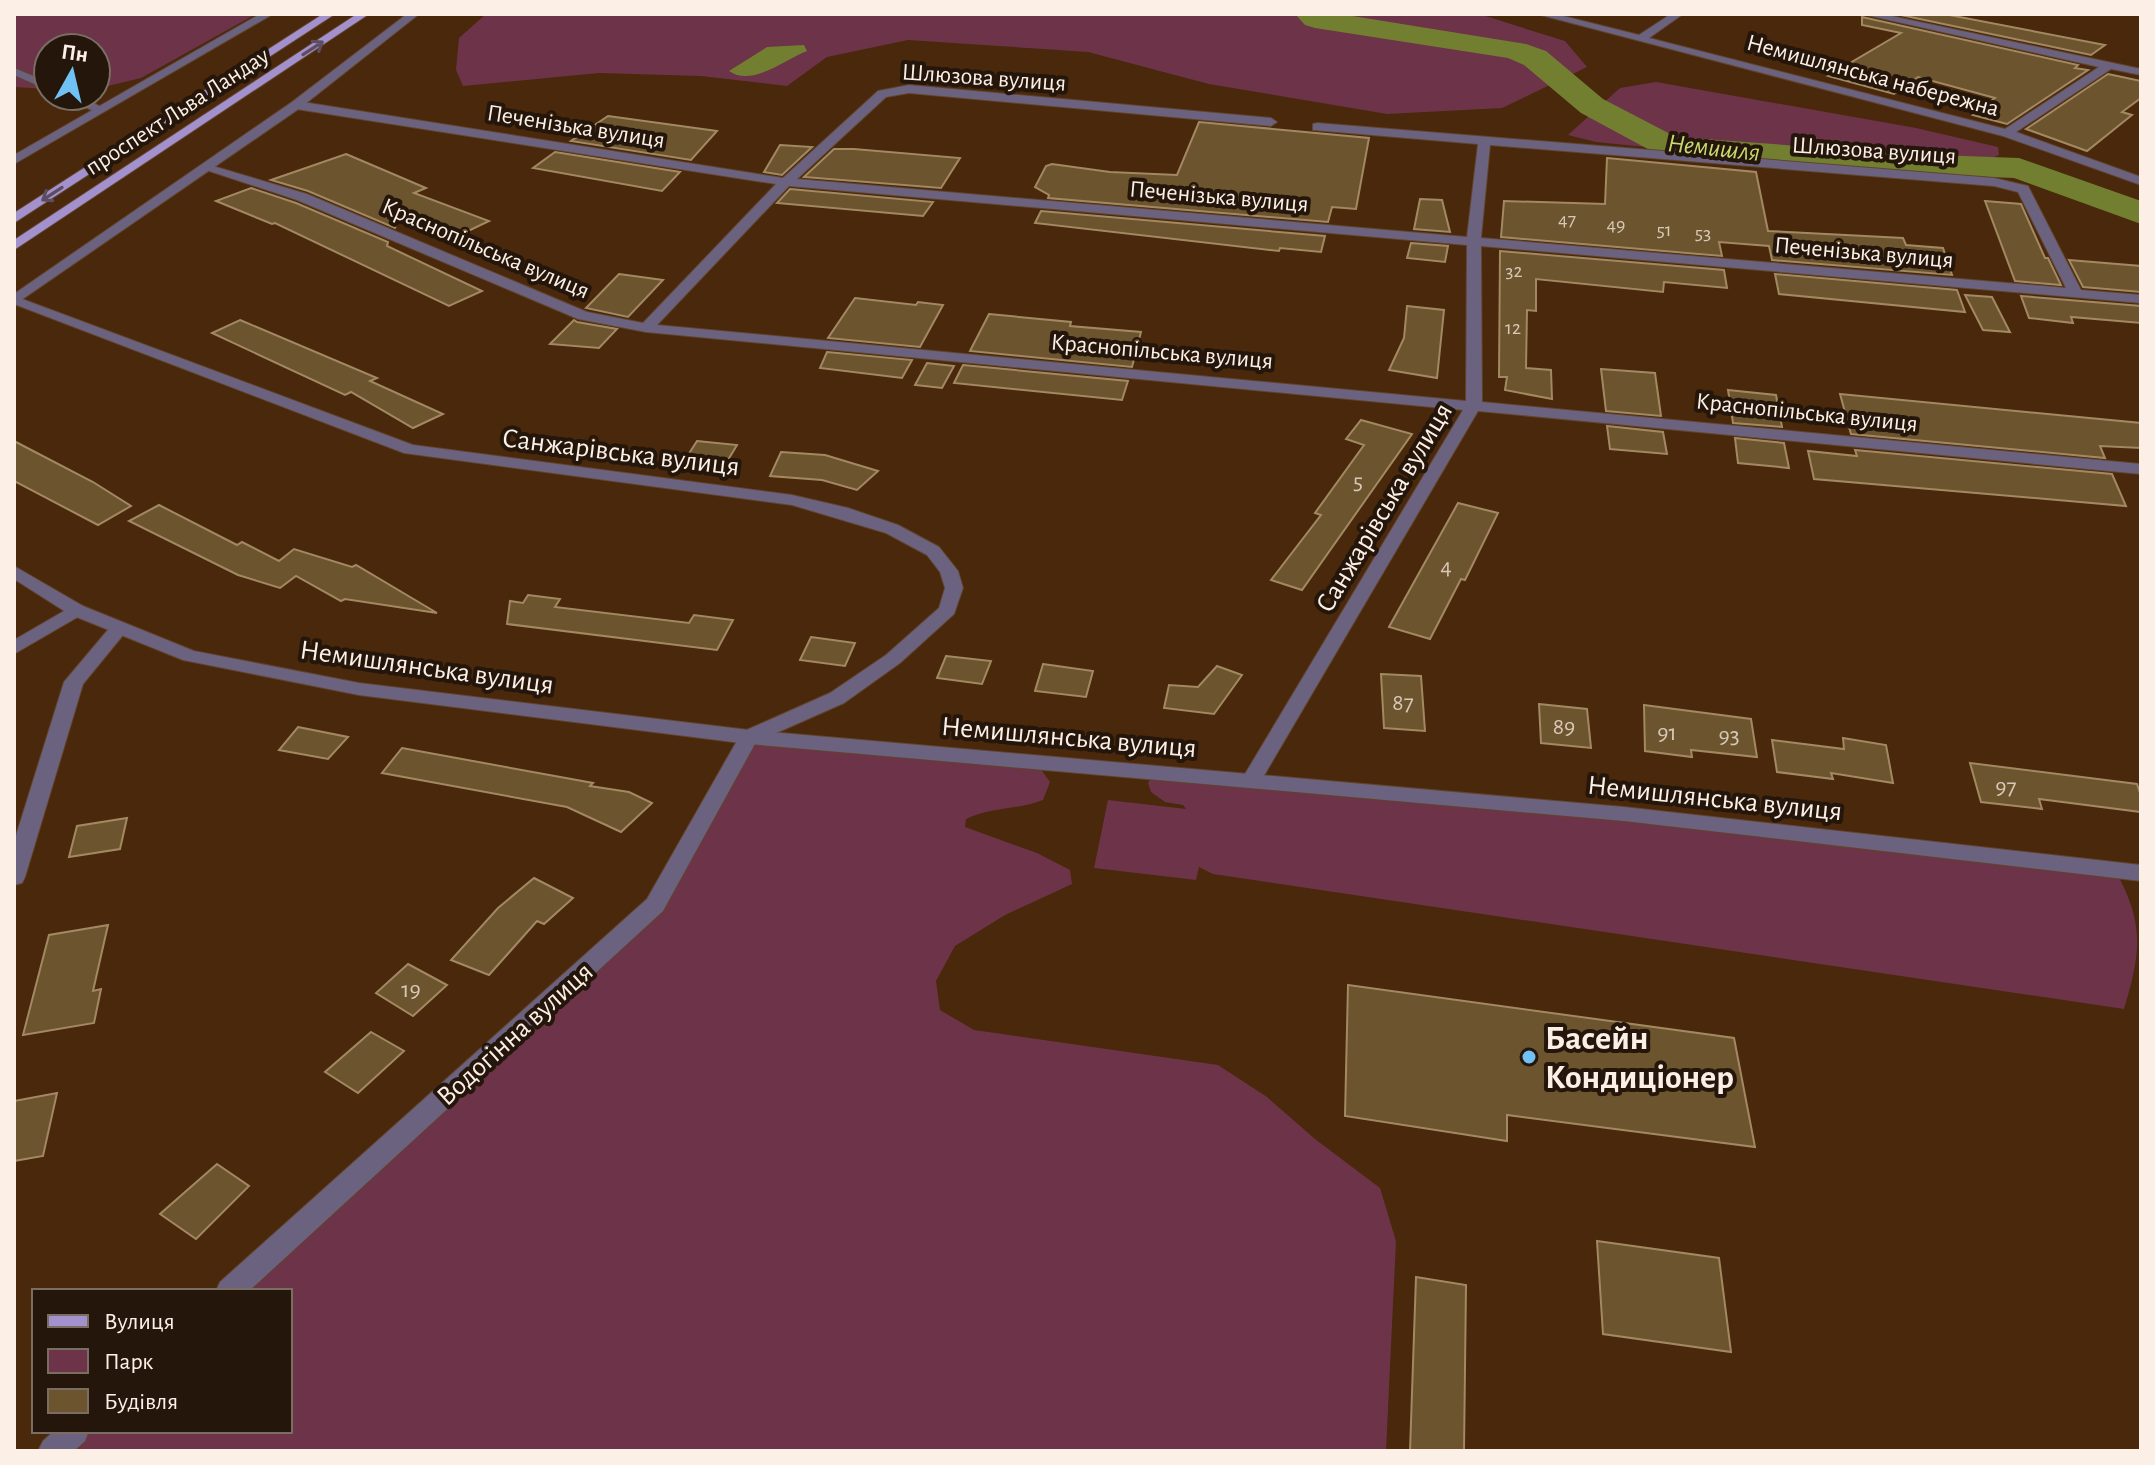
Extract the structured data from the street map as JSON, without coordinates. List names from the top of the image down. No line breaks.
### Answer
{"streets":{"main road":["проспект Льва Ландау"],"street":["Немишлянська набережна","Шлюзова вулиця","Печенізька вулиця","Краснопільська вулиця","Санжарівська вулиця","Немишлянська вулиця","Водогінна вулиця"]},"crossings":[["Шлюзова вулиця","Печенізька вулиця"],["Шлюзова вулиця","Краснопільська вулиця"],["Шлюзова вулиця","Санжарівська вулиця"],["Печенізька вулиця","Санжарівська вулиця"],["Краснопільська вулиця","Санжарівська вулиця"],["Санжарівська вулиця","Немишлянська вулиця"],["Санжарівська вулиця","Водогінна вулиця"],["Немишлянська вулиця","Водогінна вулиця"]],"water":["Немишля"],"places":["Басейн Кондиціонер"],"house_numbers":["47","49","51","53","32","12","5","4","87","89","91","93","97","19"],"legend":["Вулиця","Парк","Будівля"],"north":"top"}
